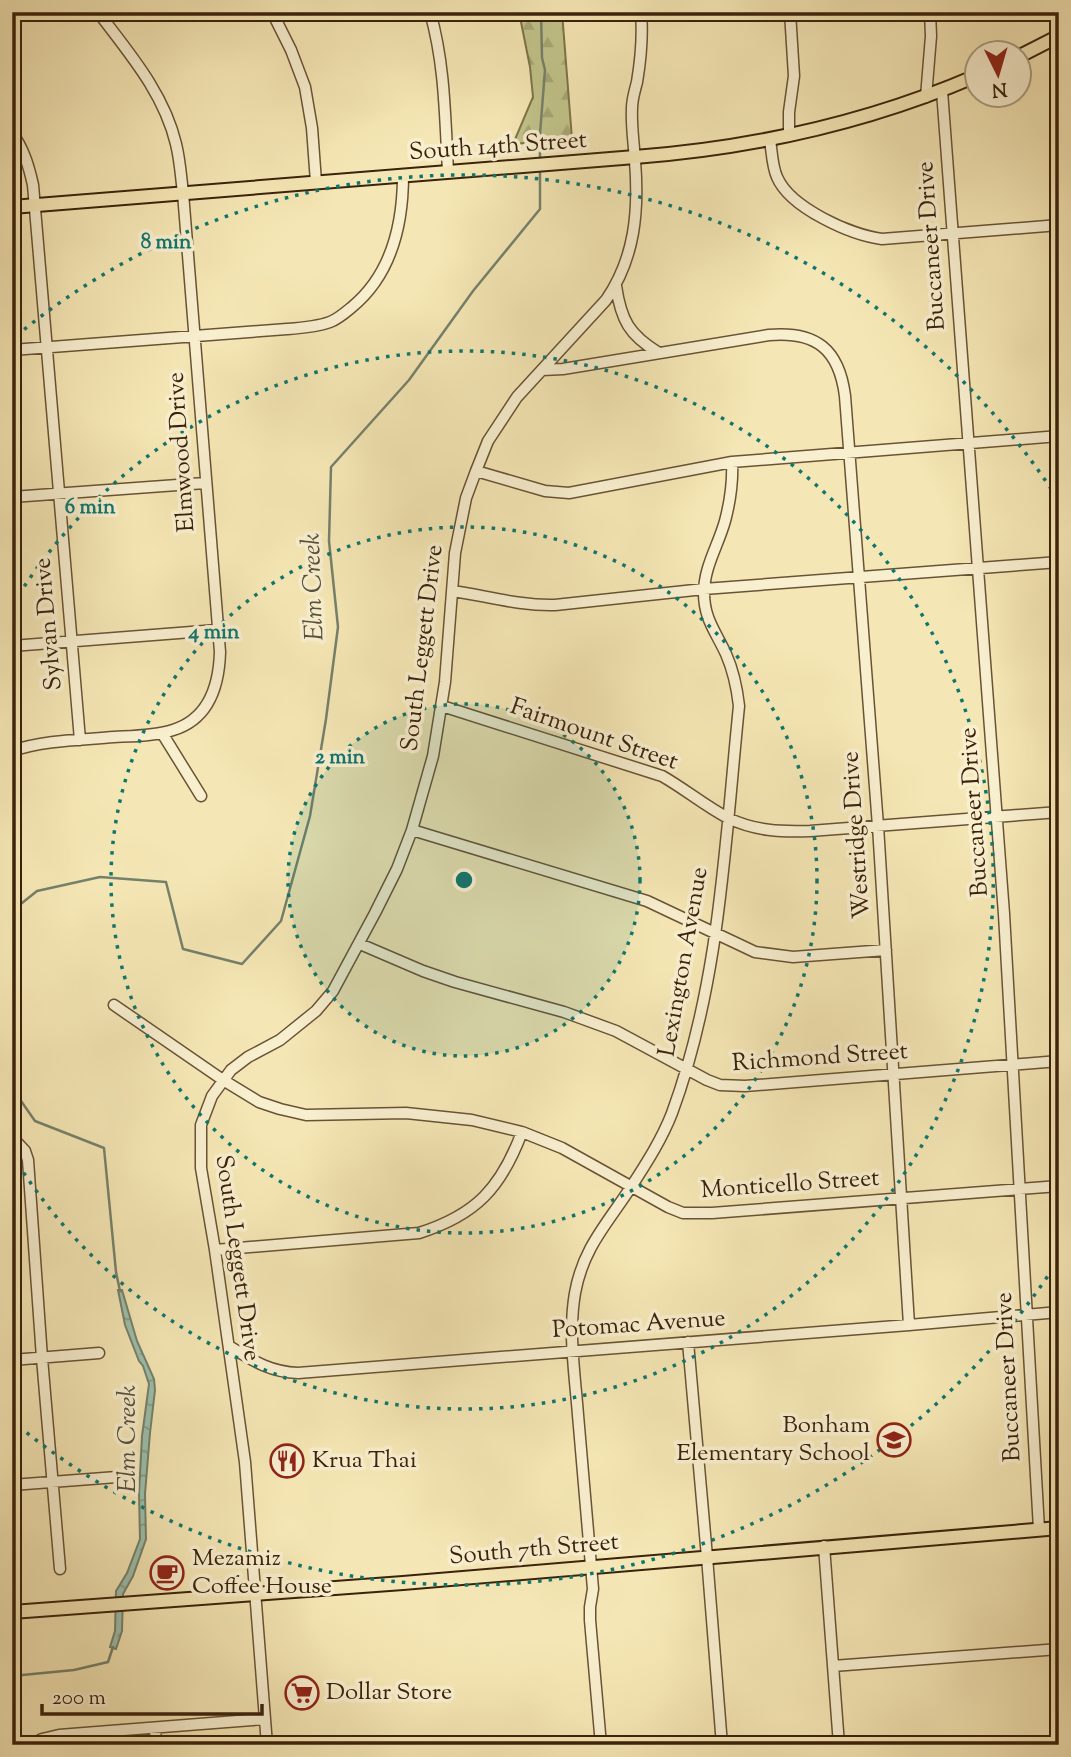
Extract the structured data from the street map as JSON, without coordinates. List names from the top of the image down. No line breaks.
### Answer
{"streets":{"main road":["South 14th Street","South 7th Street"],"street":["Buccaneer Drive","Elmwood Drive","Sylvan Drive","South Leggett Drive","Fairmount Street","Westridge Drive","Lexington Avenue","Richmond Street","Monticello Street","Potomac Avenue"]},"crossings":[["South 14th Street","Buccaneer Drive"],["South 14th Street","Elmwood Drive"],["South 14th Street","Sylvan Drive"],["South 14th Street","South Leggett Drive"],["Buccaneer Drive","Fairmount Street"],["Buccaneer Drive","Richmond Street"],["Buccaneer Drive","Monticello Street"],["Buccaneer Drive","Potomac Avenue"],["Buccaneer Drive","South 7th Street"],["Elmwood Drive","Sylvan Drive"],["South Leggett Drive","Fairmount Street"],["South Leggett Drive","Richmond Street"],["South Leggett Drive","Monticello Street"],["South Leggett Drive","Potomac Avenue"],["South Leggett Drive","South 7th Street"],["Fairmount Street","Westridge Drive"],["Fairmount Street","Lexington Avenue"],["Westridge Drive","Richmond Street"],["Westridge Drive","Monticello Street"],["Westridge Drive","Potomac Avenue"],["Lexington Avenue","Richmond Street"],["Lexington Avenue","Monticello Street"],["Lexington Avenue","Potomac Avenue"],["Lexington Avenue","South 7th Street"]],"water":["Elm Creek"],"places":{"school or university":["Bonham Elementary School"],"restaurant":["Krua Thai"],"cafe":["Mezamiz Coffee House"],"supermarket":["Dollar Store"]},"scale_bar":"200 m","north":"bottom","rings":["8 min","6 min","4 min","2 min"]}
